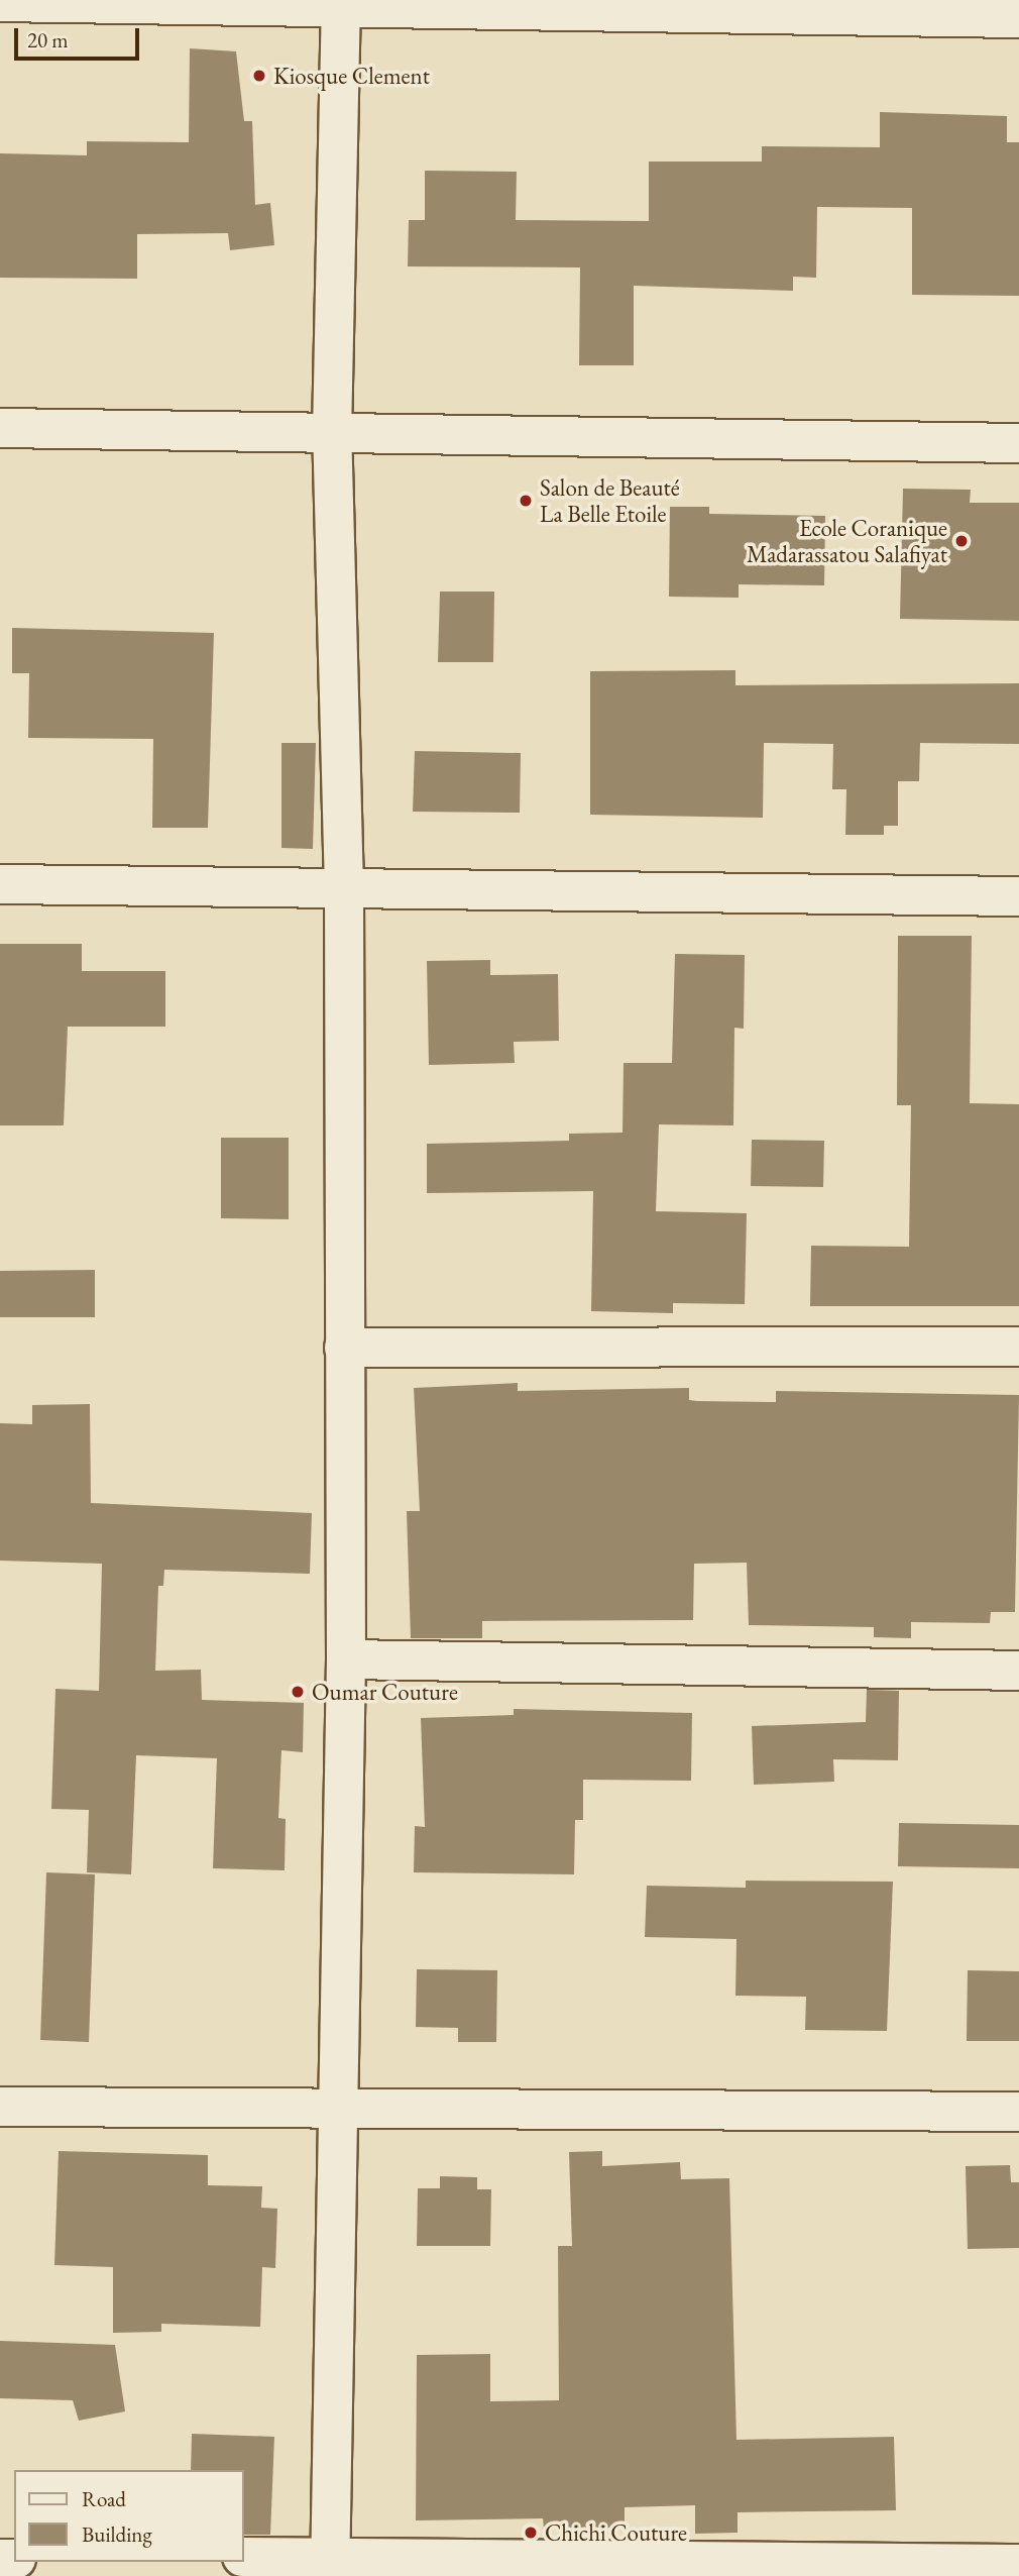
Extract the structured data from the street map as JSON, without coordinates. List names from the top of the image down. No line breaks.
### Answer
{"places":["Kiosque Clement","Salon de Beauté La Belle Etoile","Ecole Coranique Madarassatou Salafiyat","Oumar Couture","Chichi Couture"],"legend":["Road","Building"],"scale_bar":"20 m"}
